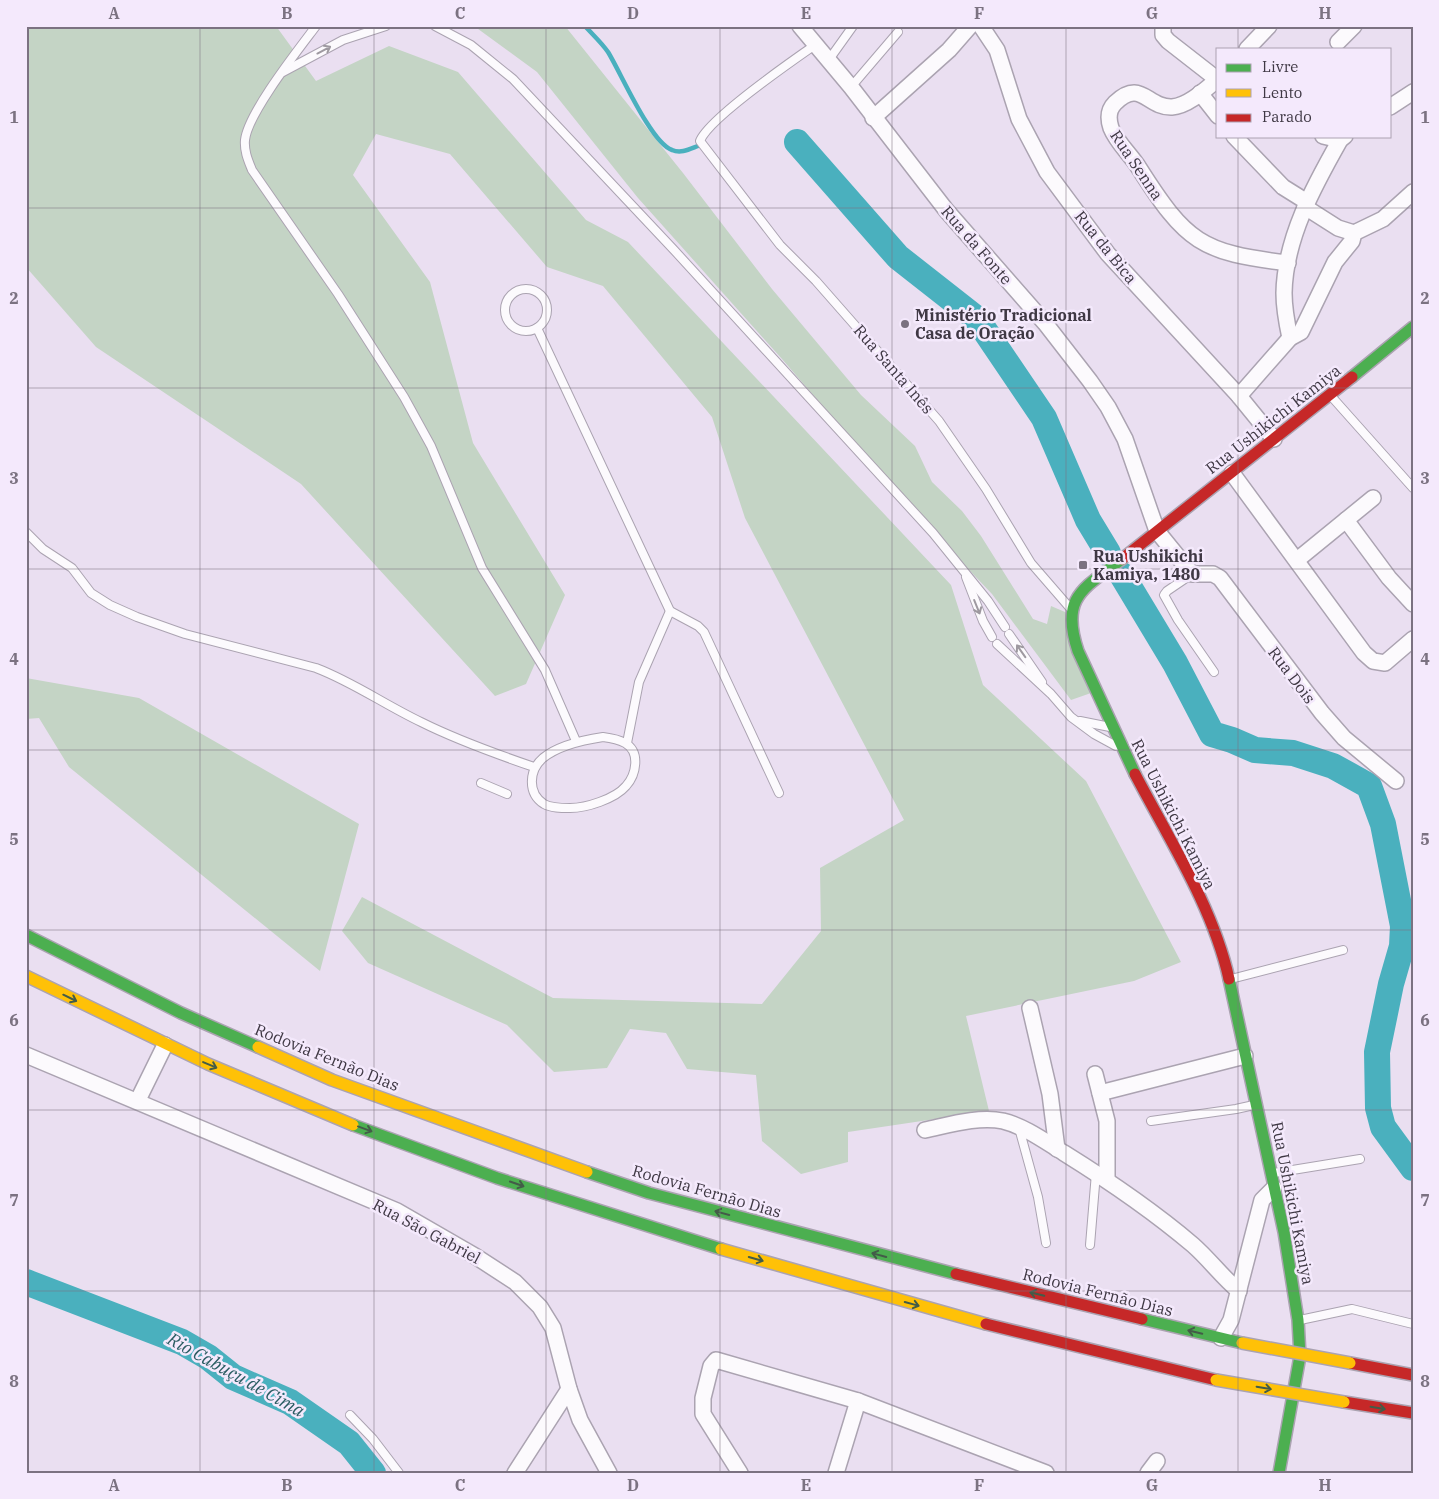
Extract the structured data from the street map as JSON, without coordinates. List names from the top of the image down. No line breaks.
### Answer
{"streets":{"main road":["Rua Ushikichi Kamiya","Rodovia Fernão Dias"],"street":["Rua Senna","Rua da Fonte","Rua da Bica","Rua Dois","Rua São Gabriel"],"lane":["Rua Santa Inês"]},"crossings":[["Rua da Fonte","Rua Santa Inês"],["Rua da Fonte","Rua Ushikichi Kamiya"],["Rua da Fonte","Rua Dois"],["Rua da Bica","Rua Ushikichi Kamiya"],["Rua Santa Inês","Rua Ushikichi Kamiya"]],"water":["Rio Cabuçu de Cima"],"places":{"other":["Ministério Tradicional Casa de Oração"],"transit":["Rua Ushikichi Kamiya, 1480"]},"legend":["Livre","Lento","Parado"],"grid":{"columns":["A","B","C","D","E","F","G","H"],"rows":["1","2","3","4","5","6","7","8"]}}
